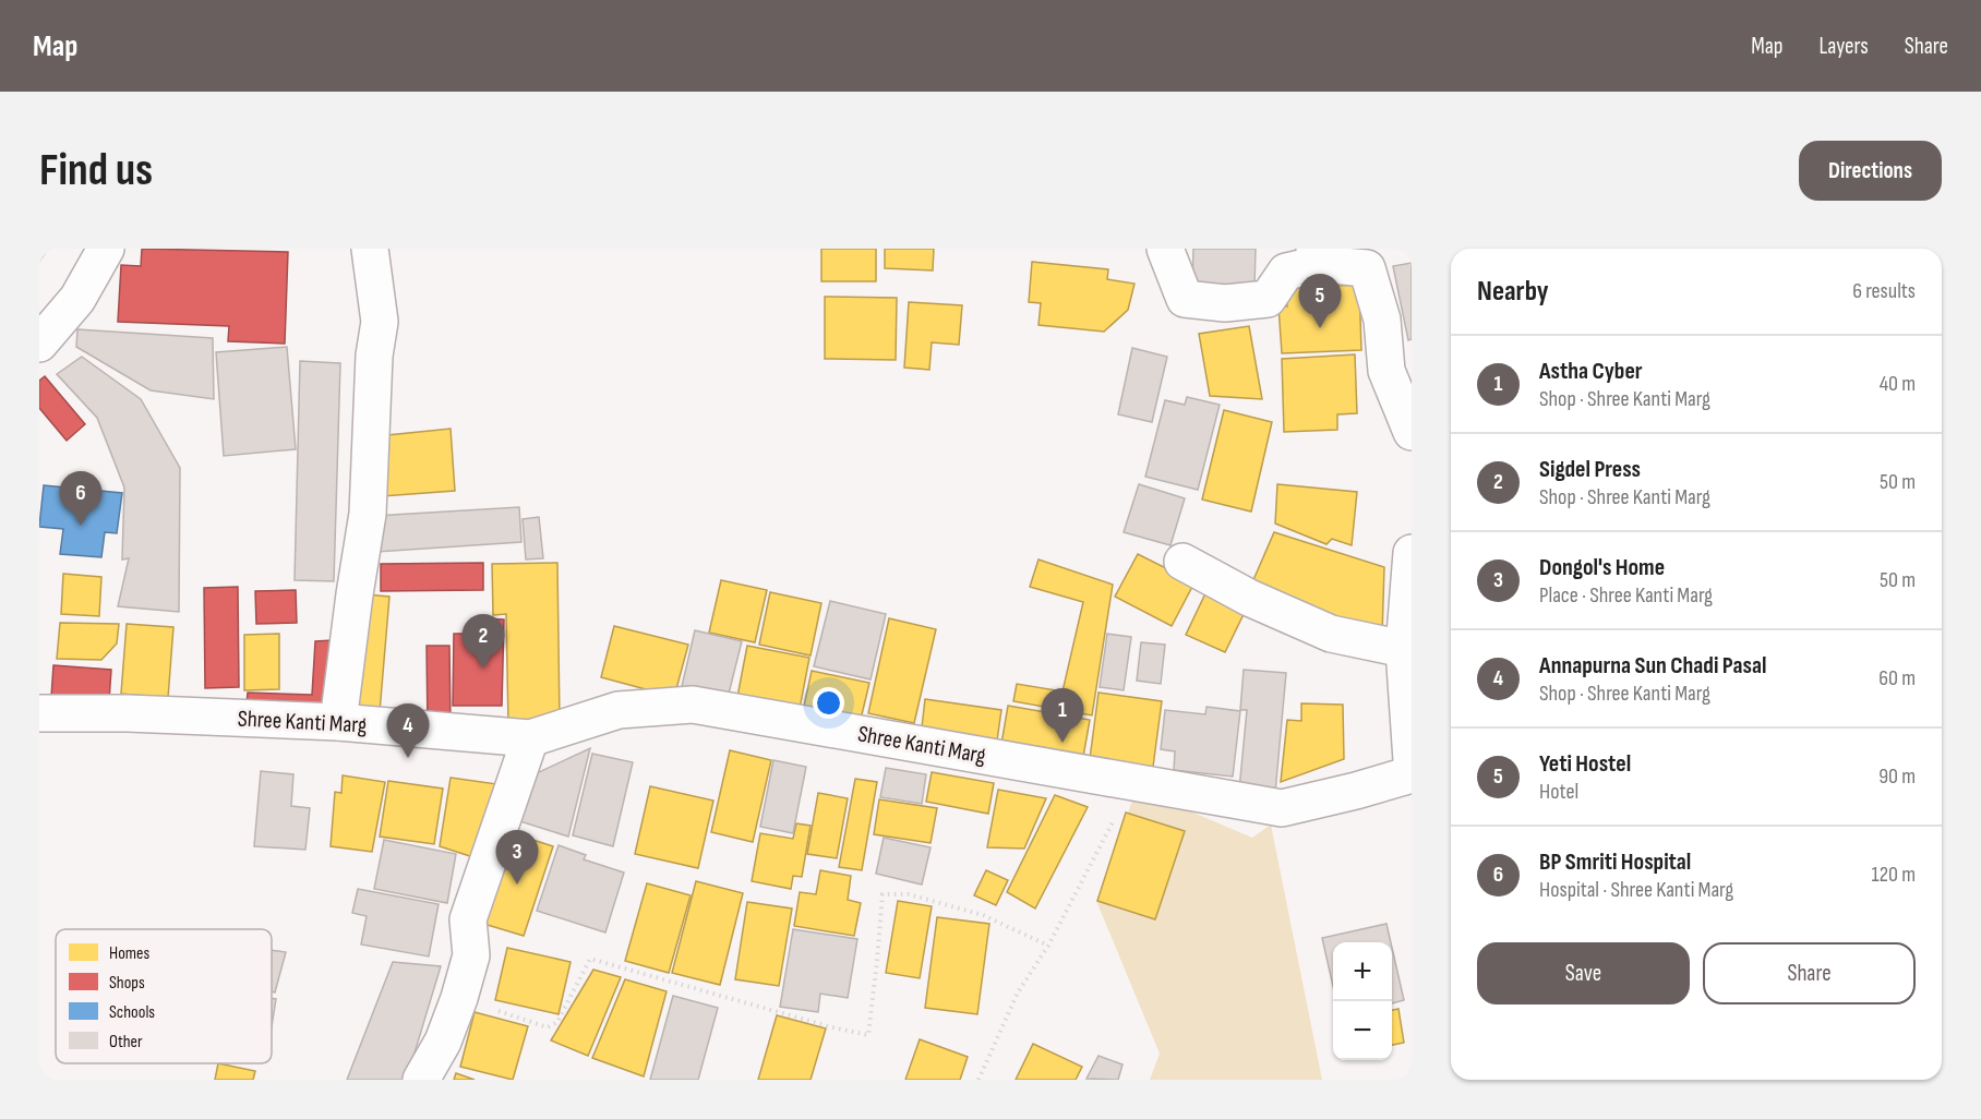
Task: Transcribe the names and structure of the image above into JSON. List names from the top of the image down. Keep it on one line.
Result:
{"streets":{"street":["Shree Kanti Marg"]},"legend":["Homes","Shops","Schools","Other"],"page":{"header":"Map","nav":["Map","Layers","Share"],"buttons":["Directions",["Save","Share"]],"title":"Find us","heading":["Nearby","6 results"],"pins":["5","6","2","1","4","3"],"list":[{"mark":"1","name":"Astha Cyber","note":"Shop · Shree Kanti Marg","value":"40 m"},{"mark":"2","name":"Sigdel Press","note":"Shop · Shree Kanti Marg","value":"50 m"},{"mark":"3","name":"Dongol's Home","note":"Place · Shree Kanti Marg","value":"50 m"},{"mark":"4","name":"Annapurna Sun Chadi Pasal","note":"Shop · Shree Kanti Marg","value":"60 m"},{"mark":"5","name":"Yeti Hostel","note":"Hotel","value":"90 m"},{"mark":"6","name":"BP Smriti Hospital","note":"Hospital · Shree Kanti Marg","value":"120 m"}],"map_buttons":["+","−"]}}
